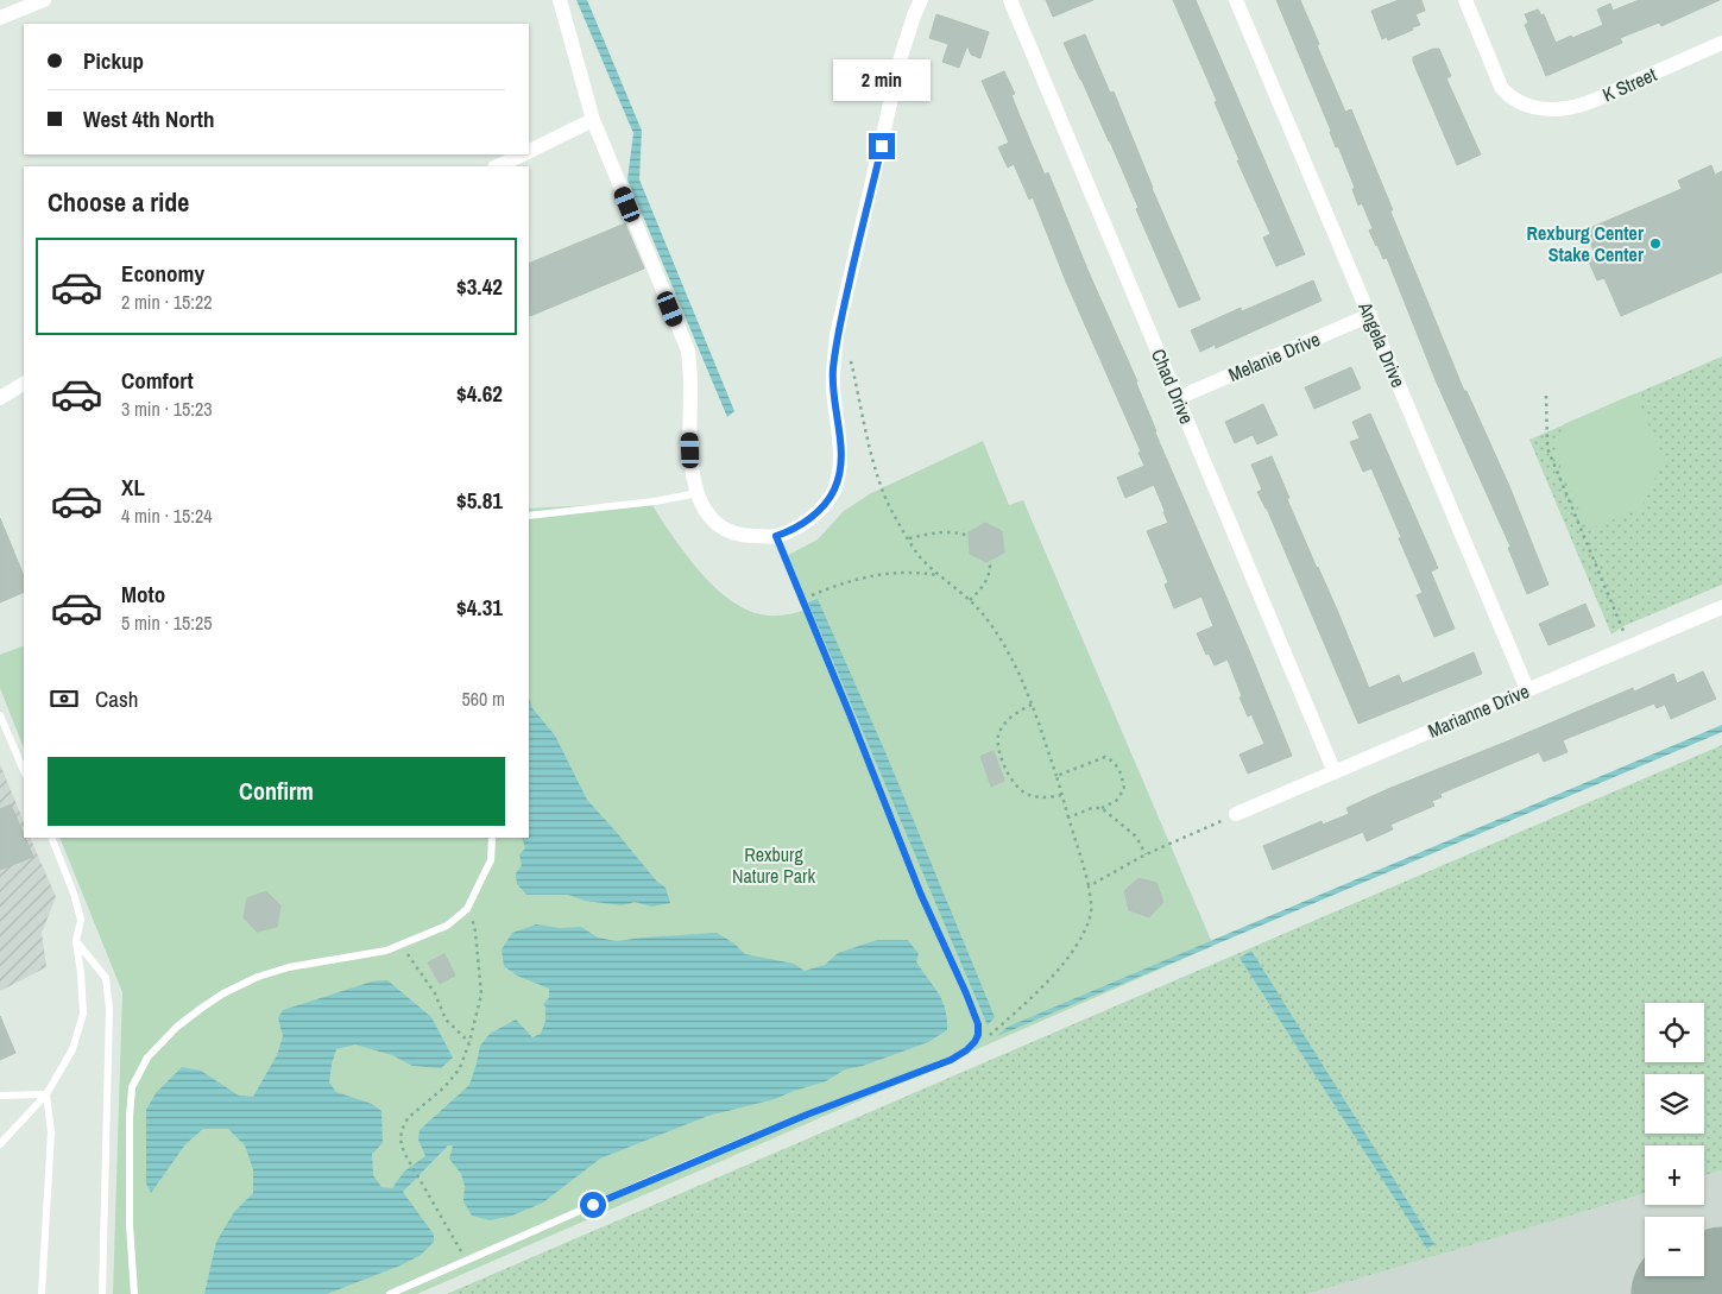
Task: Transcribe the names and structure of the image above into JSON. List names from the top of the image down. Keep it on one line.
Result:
{"streets":{"street":["K Street","Angela Drive","Melanie Drive","Chad Drive","Marianne Drive"]},"crossings":[["Angela Drive","Melanie Drive"],["Angela Drive","Marianne Drive"],["Melanie Drive","Chad Drive"],["Chad Drive","Marianne Drive"]],"parks":["Rexburg Nature Park"],"places":["Rexburg Center Stake Center"],"page":{"banner":["Pickup","West 4th North"],"bubble":"2 min","heading":"Choose a ride","list":[{"name":"Economy","note":"2 min · 15:22","value":"$3.42"},{"name":"Comfort","note":"3 min · 15:23","value":"$4.62"},{"name":"XL","note":"4 min · 15:24","value":"$5.81"},{"name":"Moto","note":"5 min · 15:25","value":"$4.31"}],"pay":["Cash","560 m"],"buttons":"Confirm","map_buttons":["+","−"]}}
